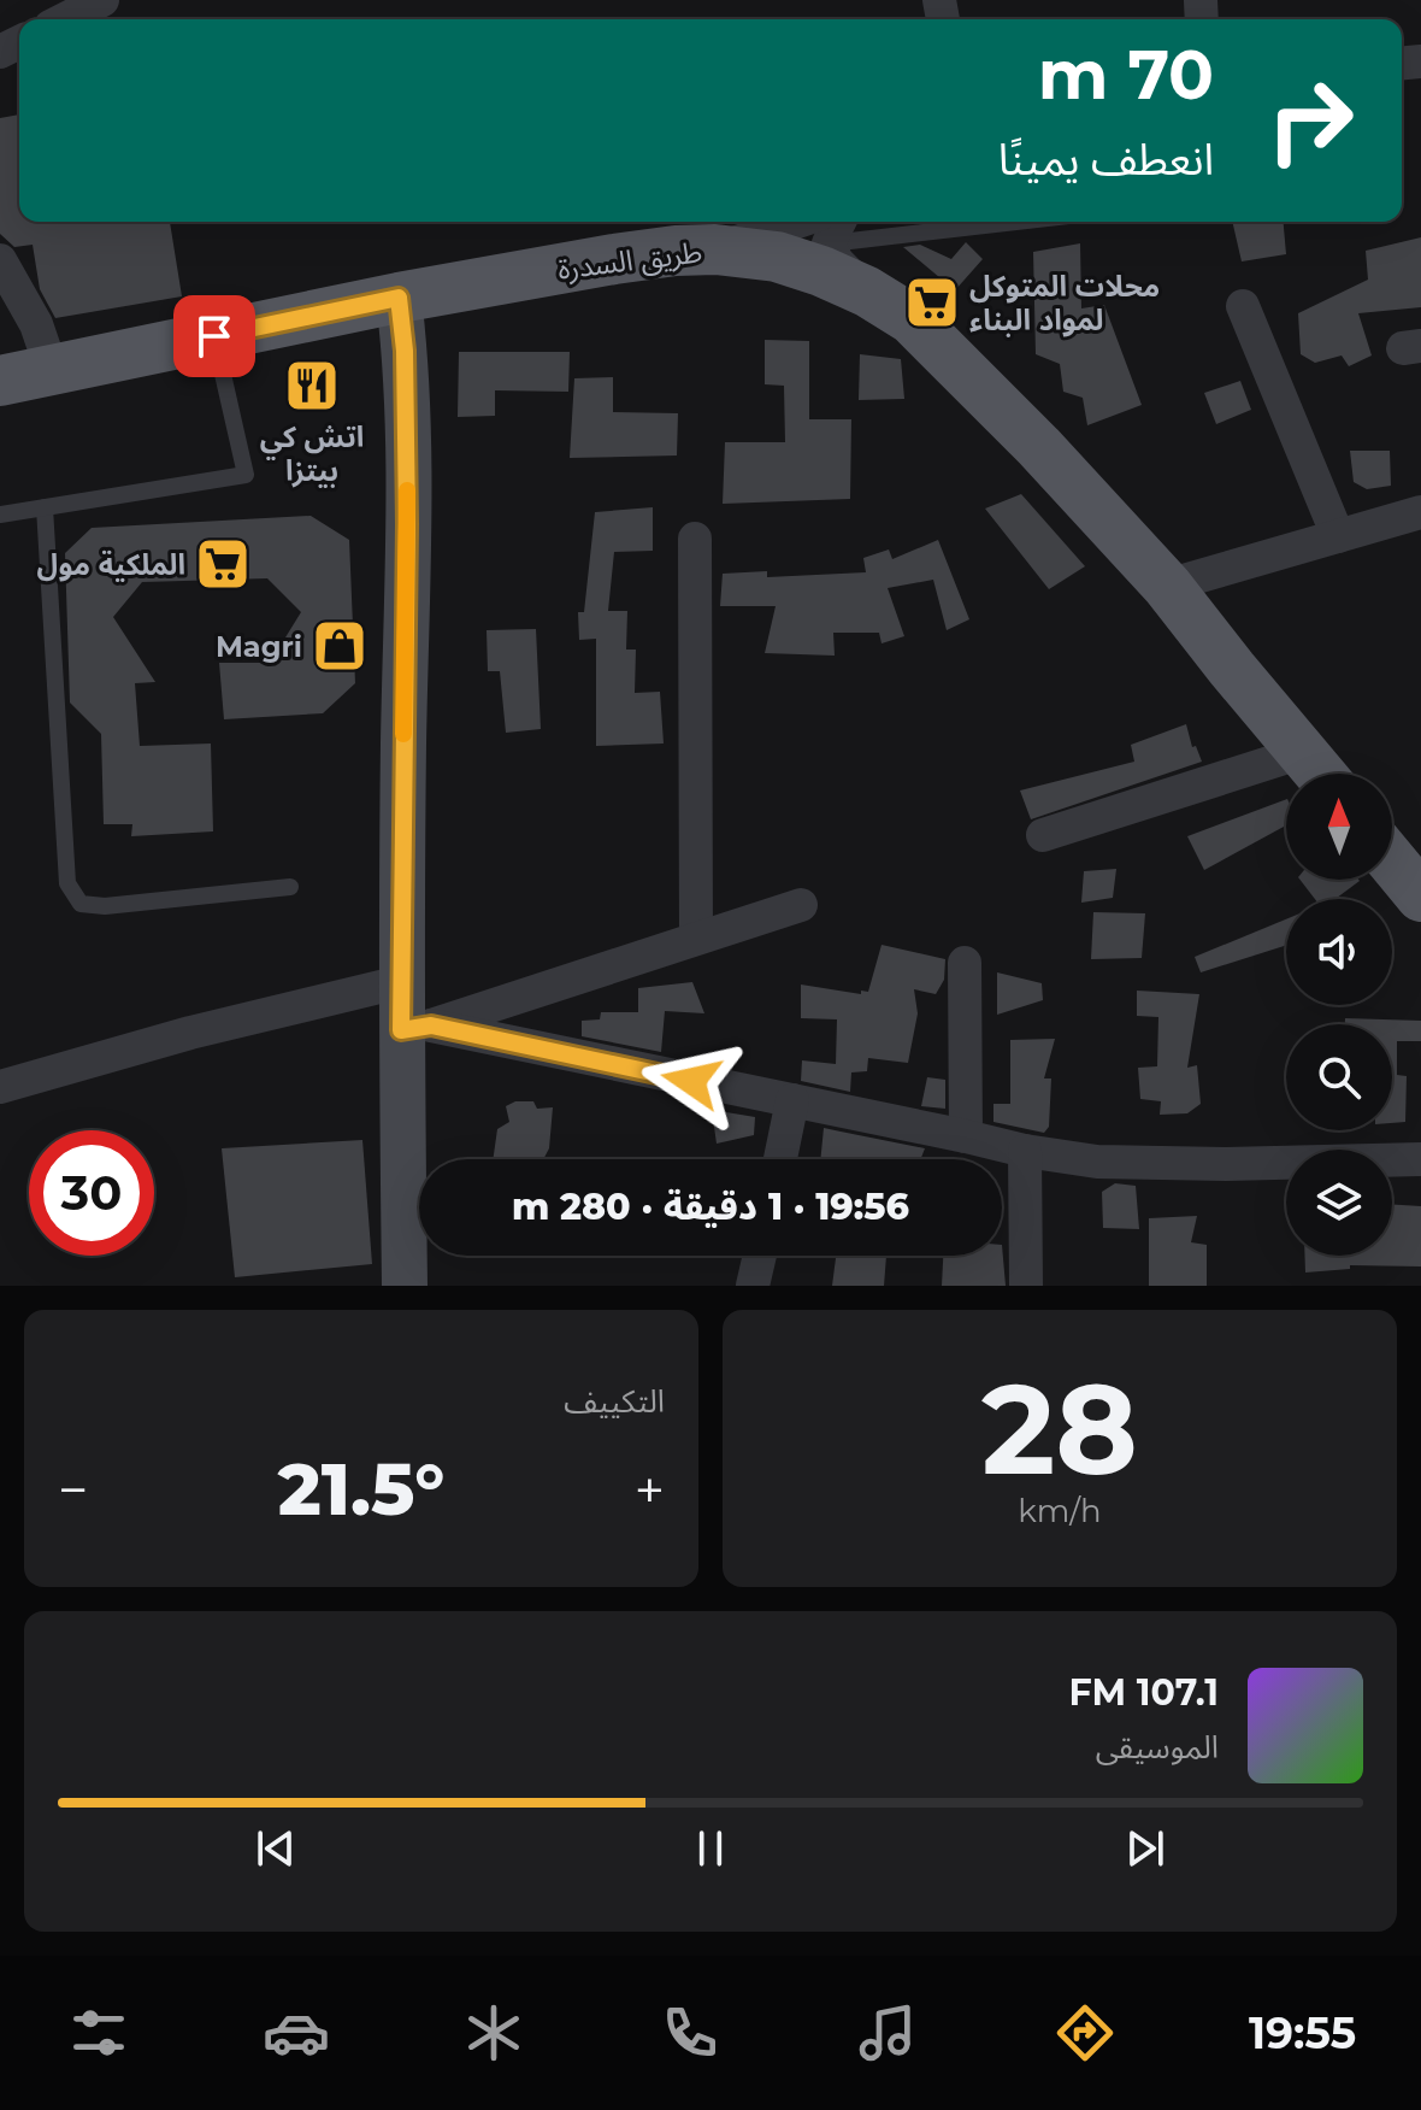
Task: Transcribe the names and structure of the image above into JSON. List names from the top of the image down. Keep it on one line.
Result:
{"streets":{"main road":["طريق السدرة"]},"places":{"supermarket":["محلات المتوكل لمواد البناء","الملكية مول"],"restaurant":["اتش كي بيتزا"],"shop":["Magri"]},"north":"top","page":{"turn":["70 m","انعطف يمينًا"],"limit":"30","trip":"19:56 · 1 دقيقة · 280 m","tile":[["28","km/h"],"التكييف"],"heat":["−","21.5°","+"],"song":["107.1 FM","الموسيقى"],"tabs":"19:55"}}
